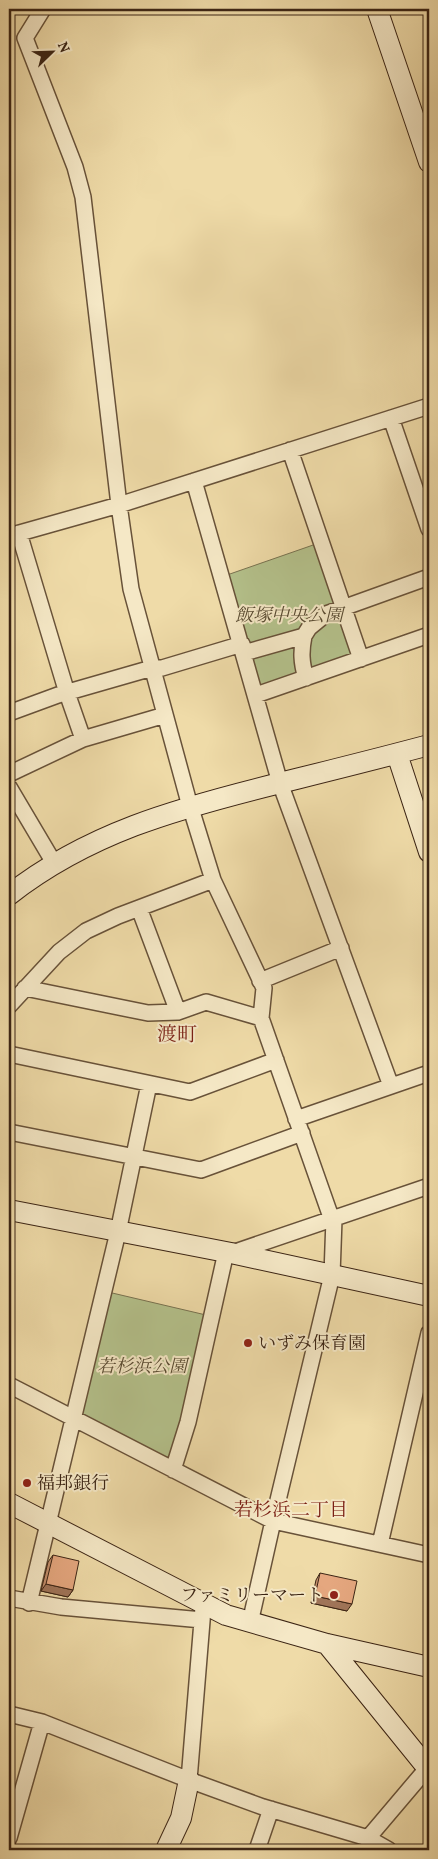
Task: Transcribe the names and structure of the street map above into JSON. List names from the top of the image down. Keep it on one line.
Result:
{"districts":["渡町","若杉浜二丁目"],"parks":["飯塚中央公園","若杉浜公園"],"places":["いずみ保育園","福邦銀行","ファミリーマート"],"north":"top right"}
